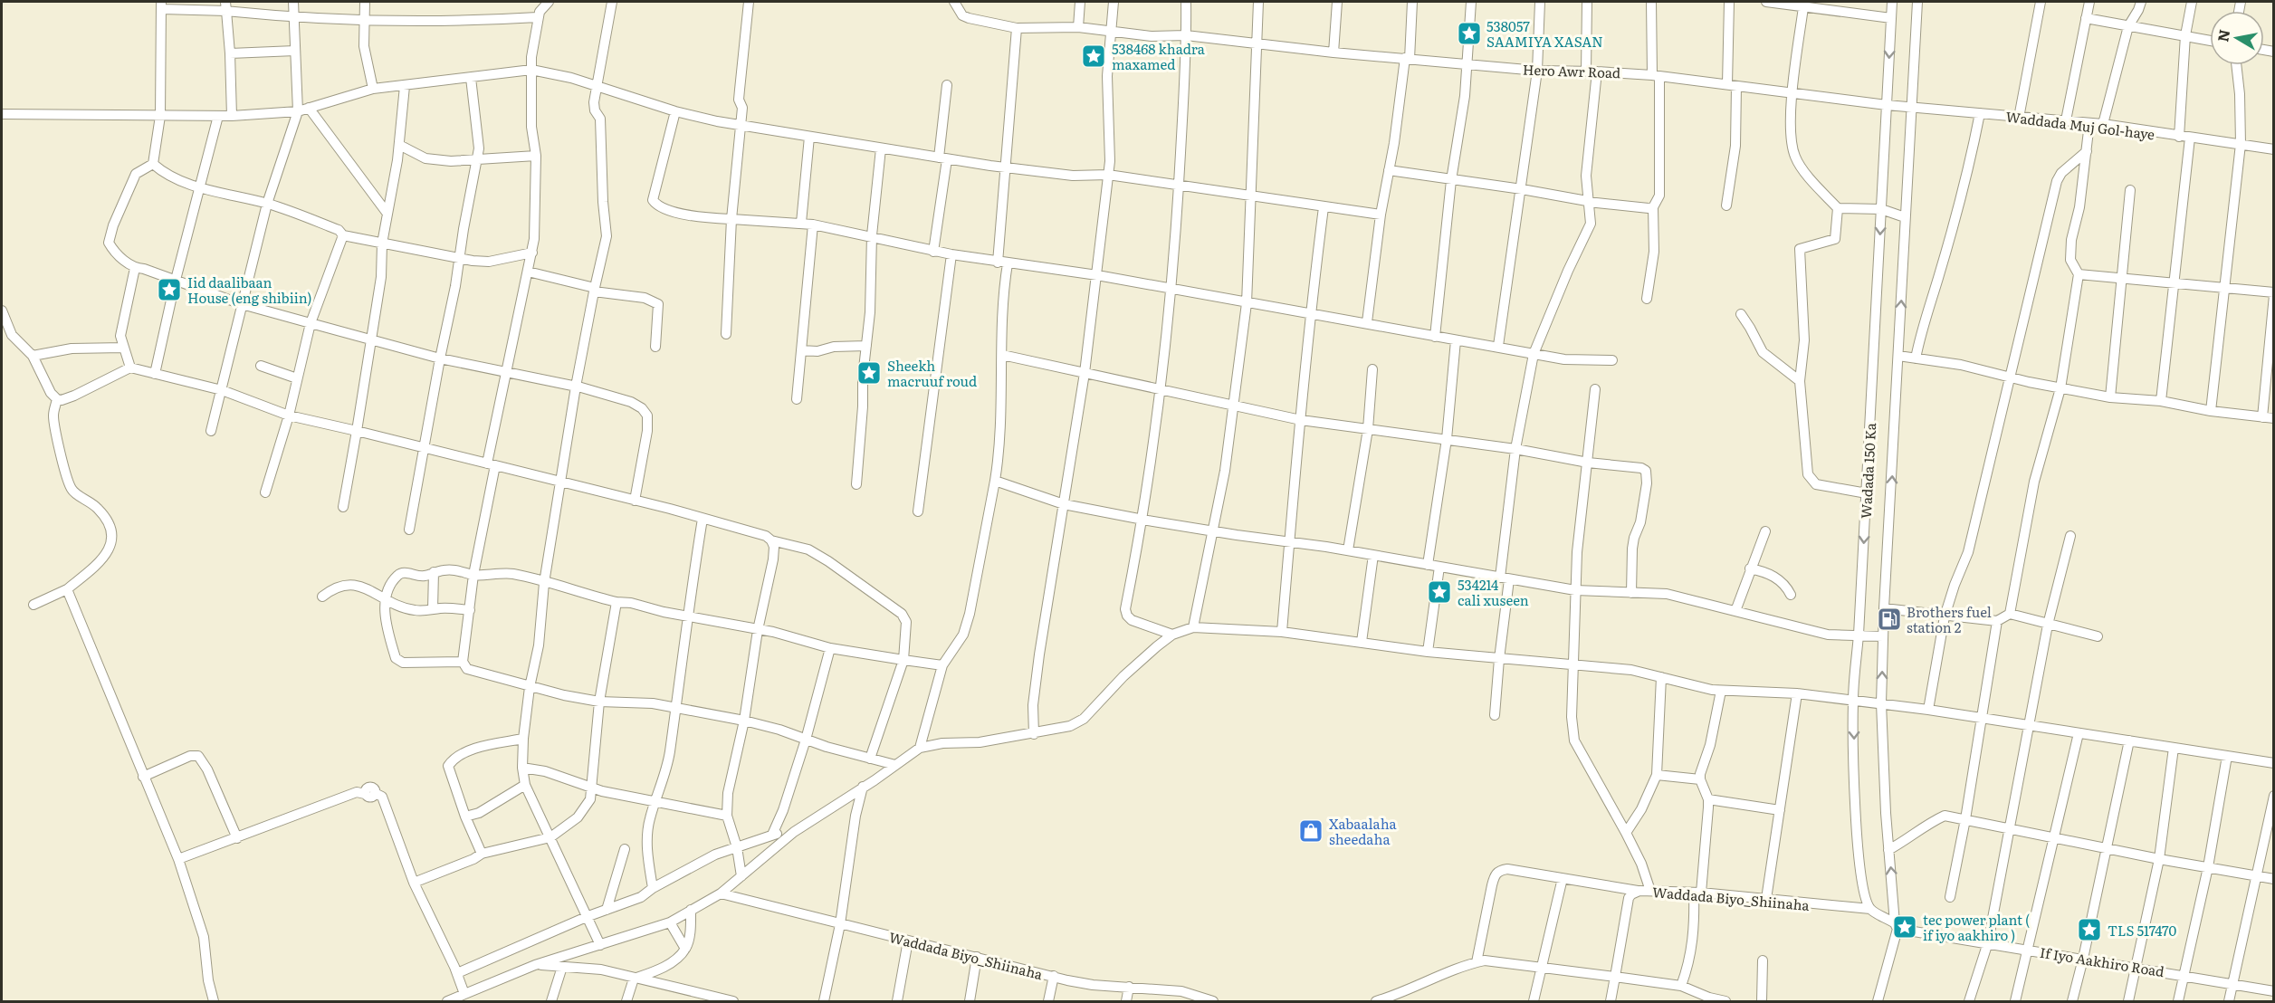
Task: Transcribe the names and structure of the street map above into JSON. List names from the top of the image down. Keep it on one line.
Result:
{"streets":{"street":["Hero Awr Road","Waddada Muj Gol-haye","Wadada 150 Ka","Waddada Biyo_Shiinaha","If Iyo Aakhiro Road"]},"crossings":[["Hero Awr Road","Waddada Muj Gol-haye"],["Hero Awr Road","Wadada 150 Ka"],["Waddada Muj Gol-haye","Wadada 150 Ka"],["Wadada 150 Ka","Waddada Biyo_Shiinaha"],["Wadada 150 Ka","If Iyo Aakhiro Road"]],"places":{"place":["538057 SAAMIYA XASAN","538468 khadra maxamed","Iid daalibaan House (eng shibiin)","Sheekh macruuf roud","534214 cali xuseen","tec power plant ( if iyo aakhiro )","TLS 517470"],"fuel station":["Brothers fuel station 2"],"shop":["Xabaalaha sheedaha"]},"north":"left"}
